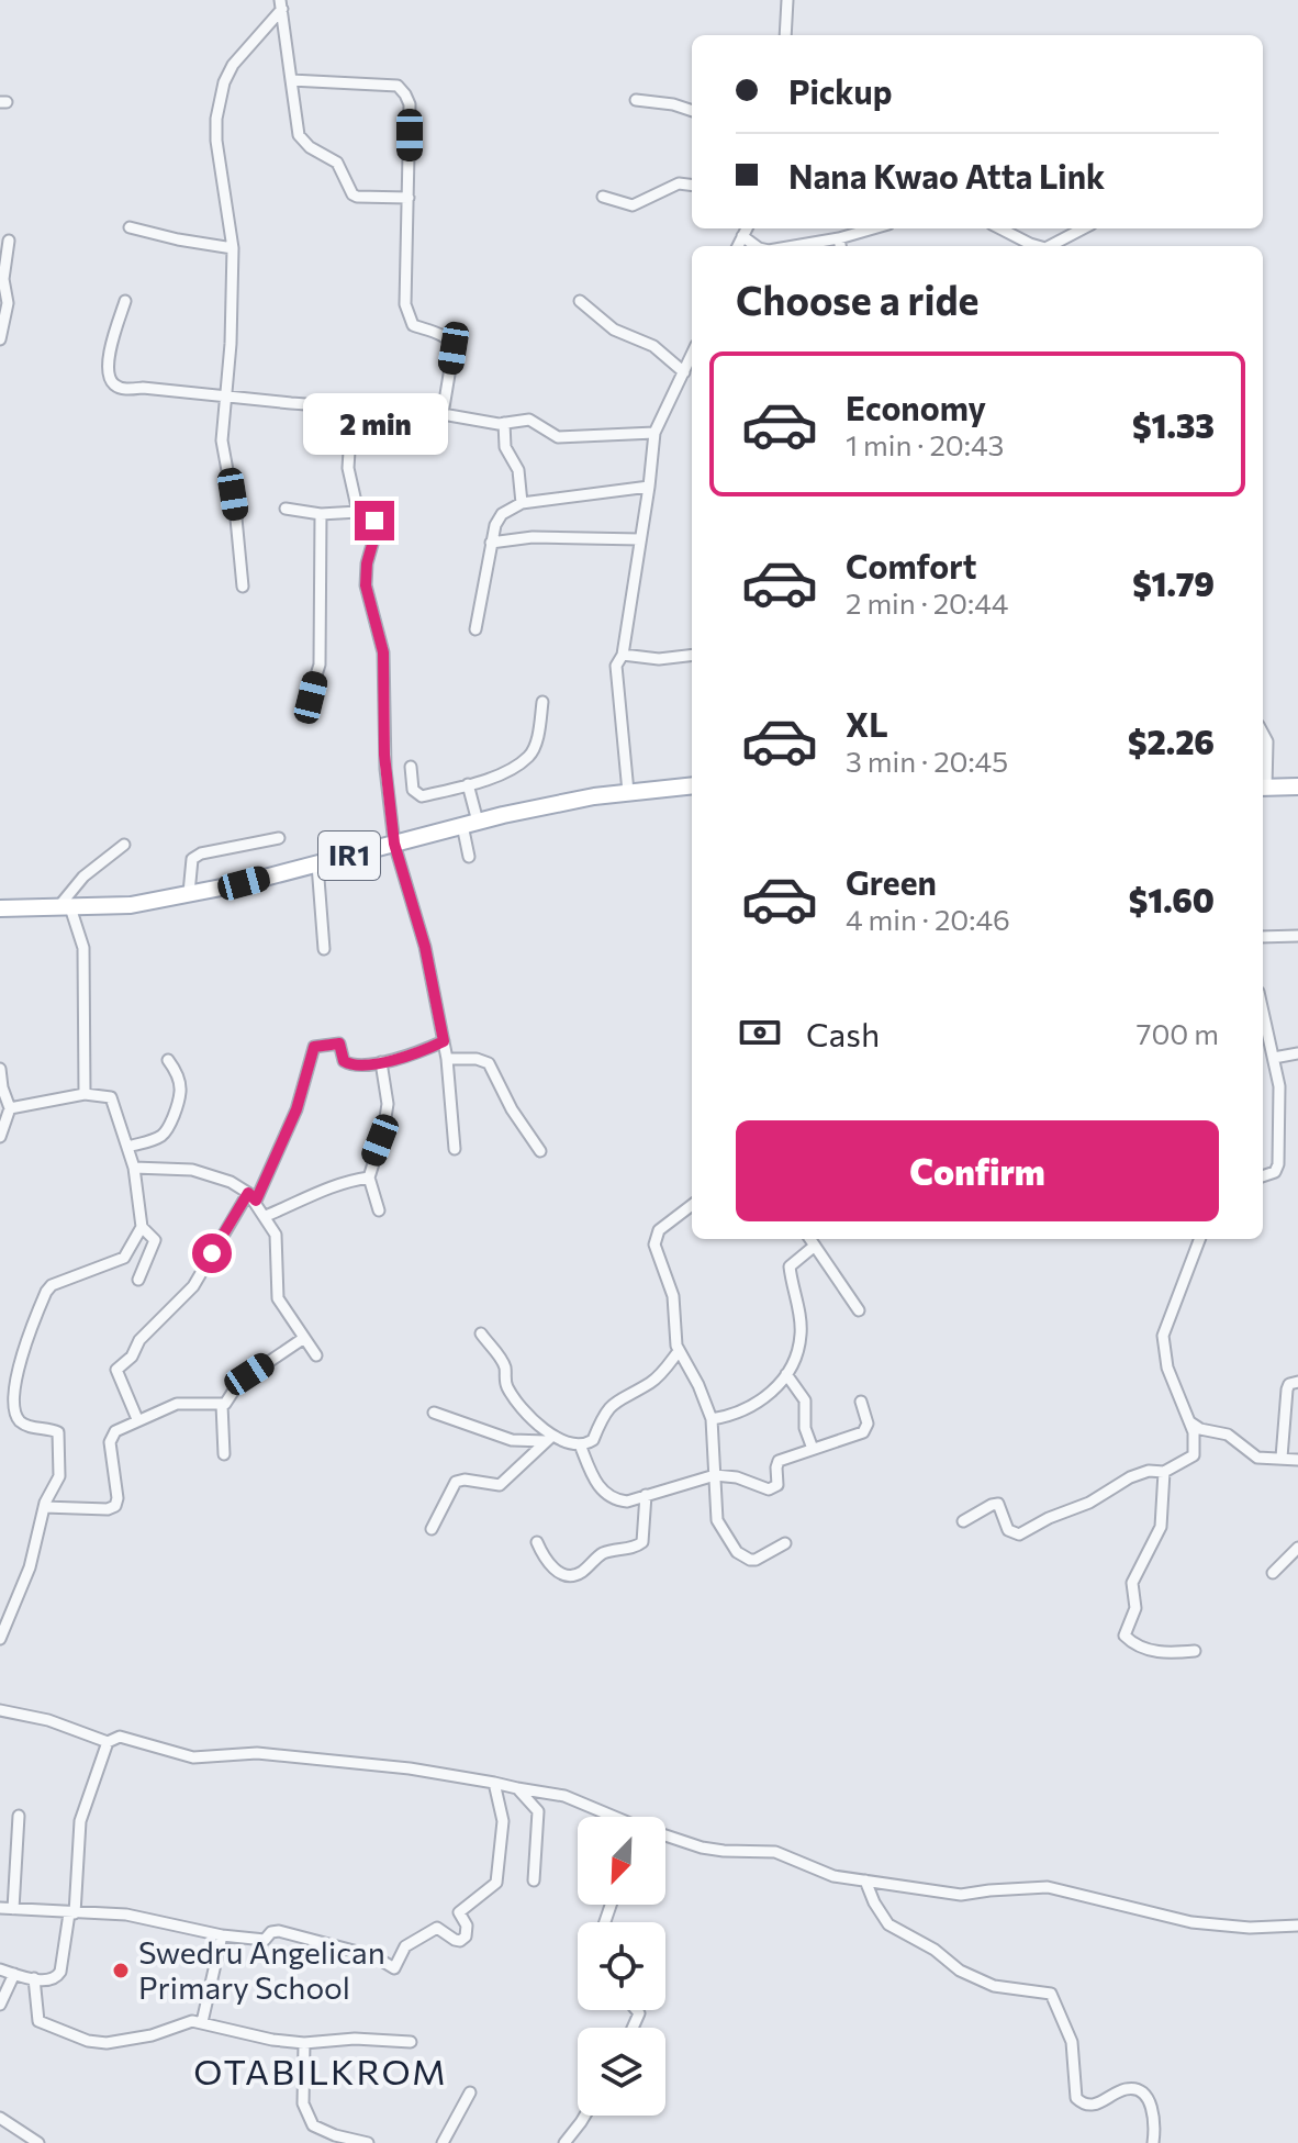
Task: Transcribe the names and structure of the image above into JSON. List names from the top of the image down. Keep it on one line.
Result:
{"streets":{"main road":["IR1"]},"districts":["OTABILKROM"],"places":["Swedru Angelican Primary School"],"north":"bottom left","page":{"banner":["Pickup","Nana Kwao Atta Link"],"heading":"Choose a ride","list":[{"name":"Economy","note":"1 min · 20:43","value":"$1.33"},{"name":"Comfort","note":"2 min · 20:44","value":"$1.79"},{"name":"XL","note":"3 min · 20:45","value":"$2.26"},{"name":"Green","note":"4 min · 20:46","value":"$1.60"}],"bubble":"2 min","pay":["Cash","700 m"],"buttons":"Confirm"}}
